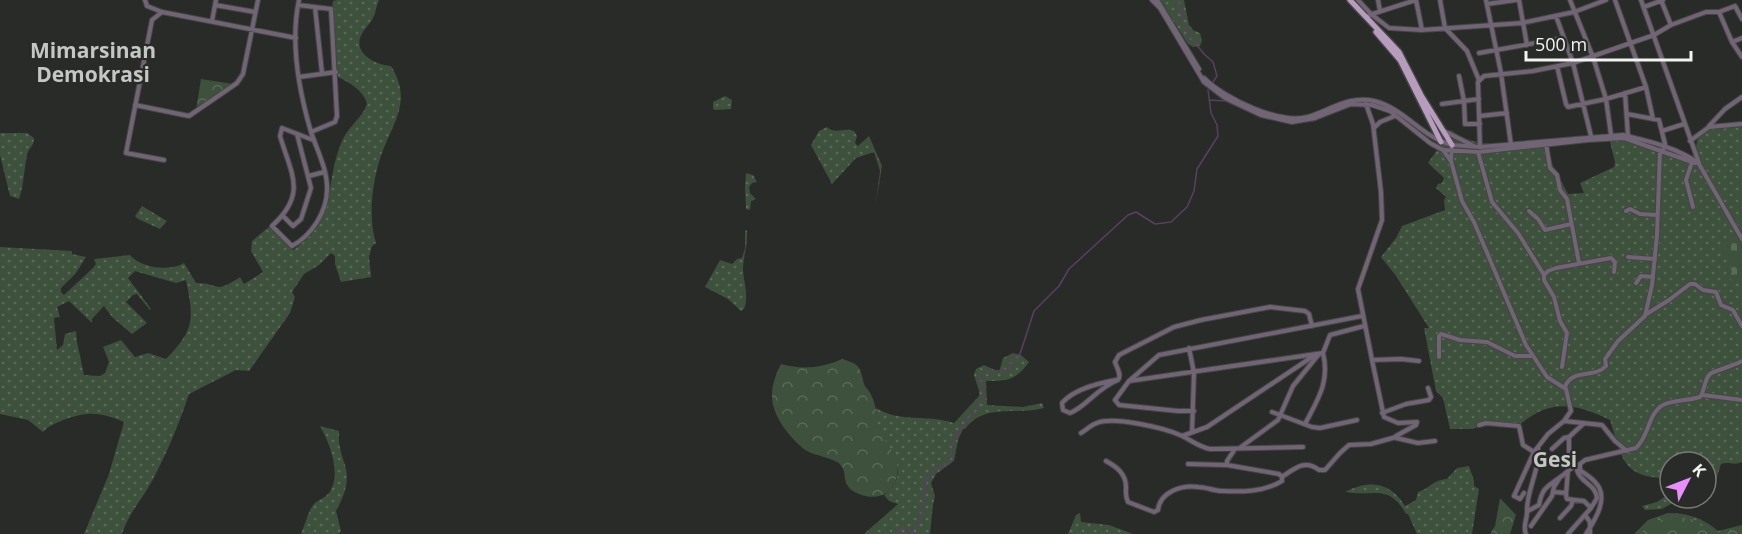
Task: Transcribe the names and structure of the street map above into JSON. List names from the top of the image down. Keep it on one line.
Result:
{"districts":["Mimarsinan Demokrasi","Gesi"],"scale_bar":"500 m","north":"top right"}
